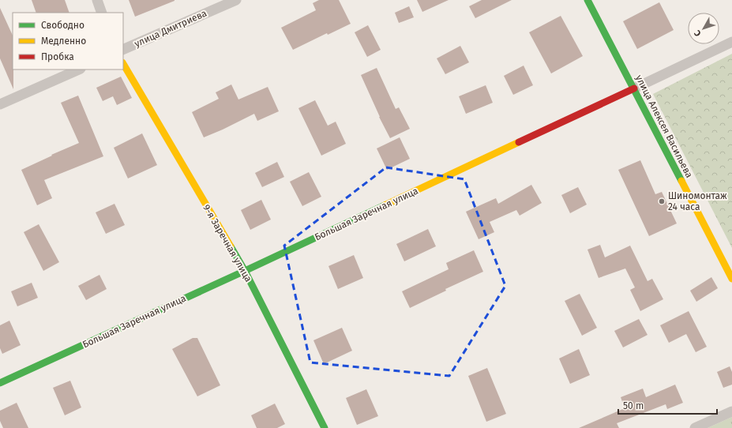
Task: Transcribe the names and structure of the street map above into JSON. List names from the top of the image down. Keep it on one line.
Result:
{"streets":{"street":["улица Дмитриева","улица Алексея Васильева","Большая Заречная улица","9-я Заречная улица"]},"crossings":[["улица Алексея Васильева","Большая Заречная улица"],["Большая Заречная улица","9-я Заречная улица"]],"places":["Шиномонтаж 24 часа"],"legend":["Свободно","Медленно","Пробка"],"scale_bar":"50 m","north":"bottom left"}
